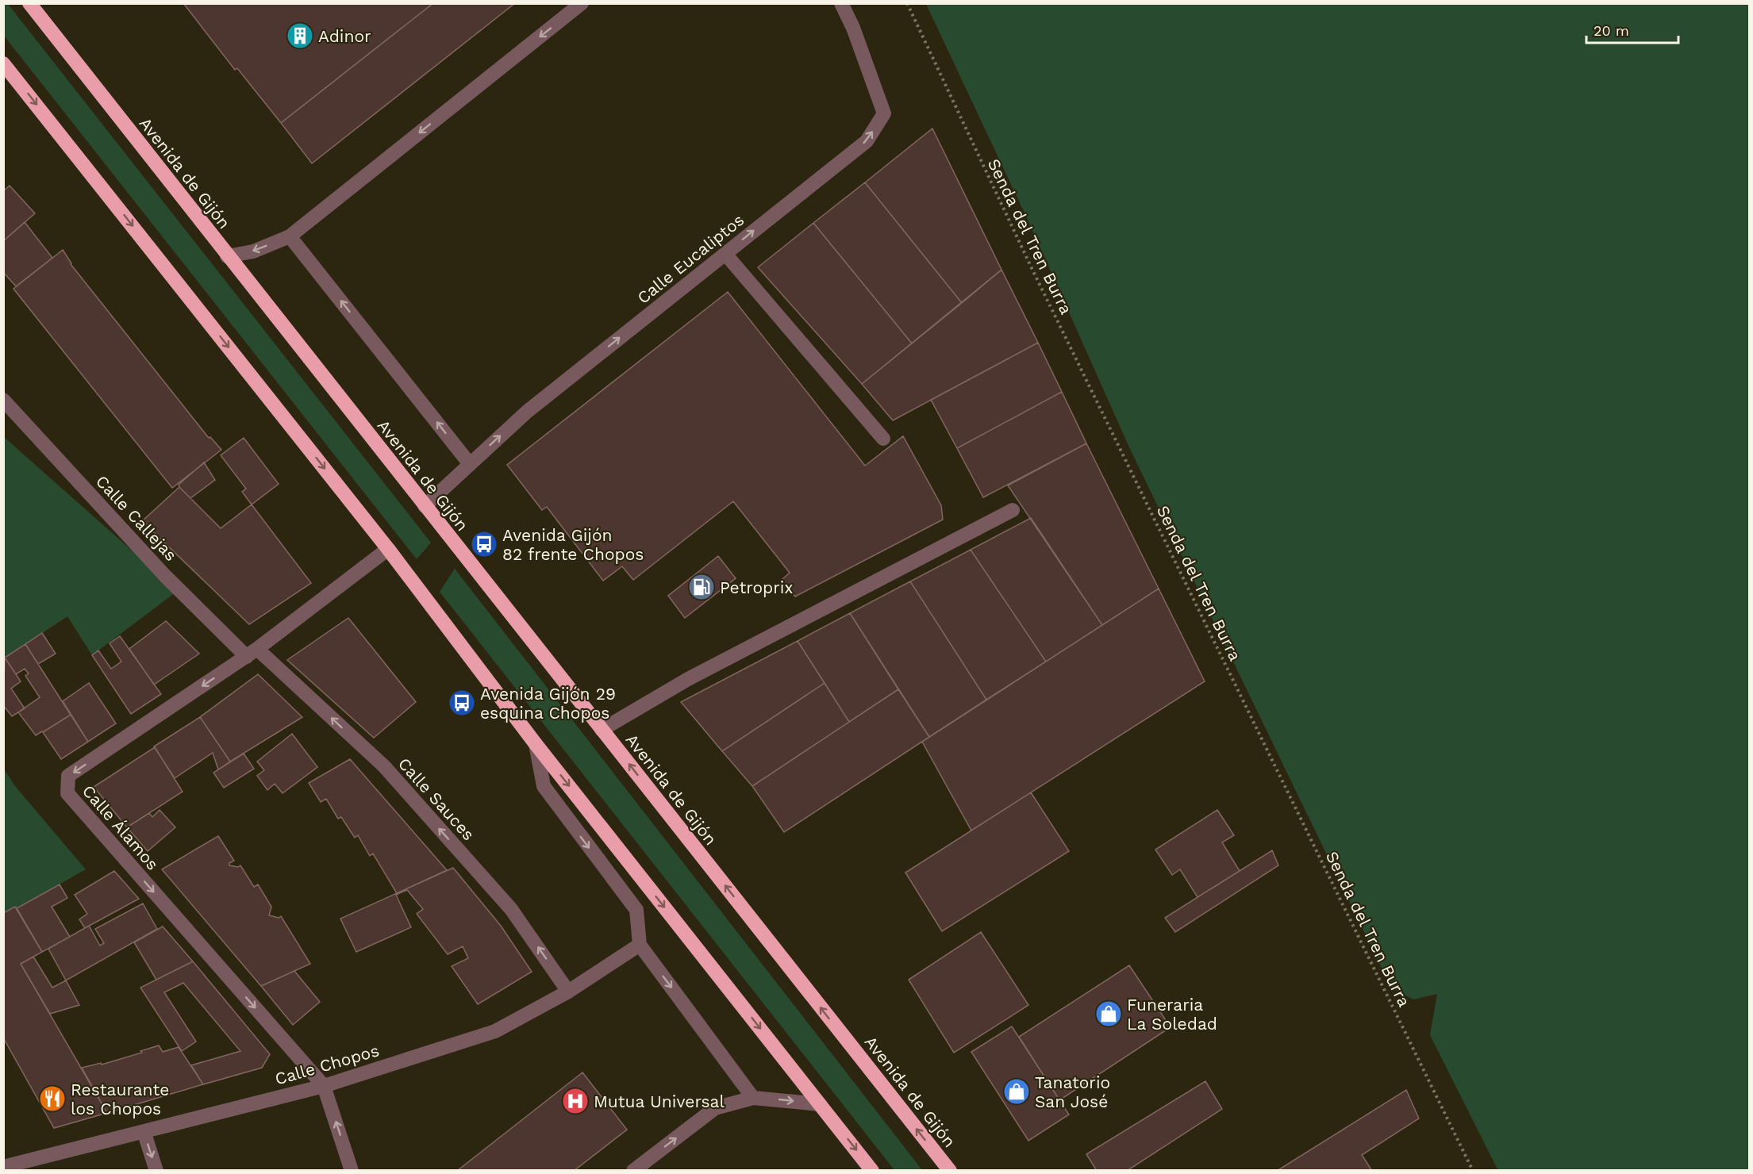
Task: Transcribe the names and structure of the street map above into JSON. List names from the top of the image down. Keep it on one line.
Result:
{"streets":{"highway":["Avenida de Gijón"],"street":["Calle Eucaliptos","Calle Callejas","Calle Sauces","Calle Álamos","Calle Chopos"],"path":["Senda del Tren Burra"]},"crossings":[["Avenida de Gijón","Calle Eucaliptos"],["Calle Callejas","Calle Sauces"],["Calle Callejas","Calle Álamos"],["Calle Sauces","Calle Álamos"],["Calle Sauces","Calle Chopos"],["Calle Álamos","Calle Chopos"]],"one_way":["Calle Eucaliptos"],"places":{"building":["Adinor"],"bus stop":["Avenida Gijón 82 frente Chopos","Avenida Gijón 29 esquina Chopos"],"fuel station":["Petroprix"],"shop":["Funeraria La Soledad","Tanatorio San José"],"restaurant":["Restaurante los Chopos"],"hospital":["Mutua Universal"]},"scale_bar":"20 m"}
